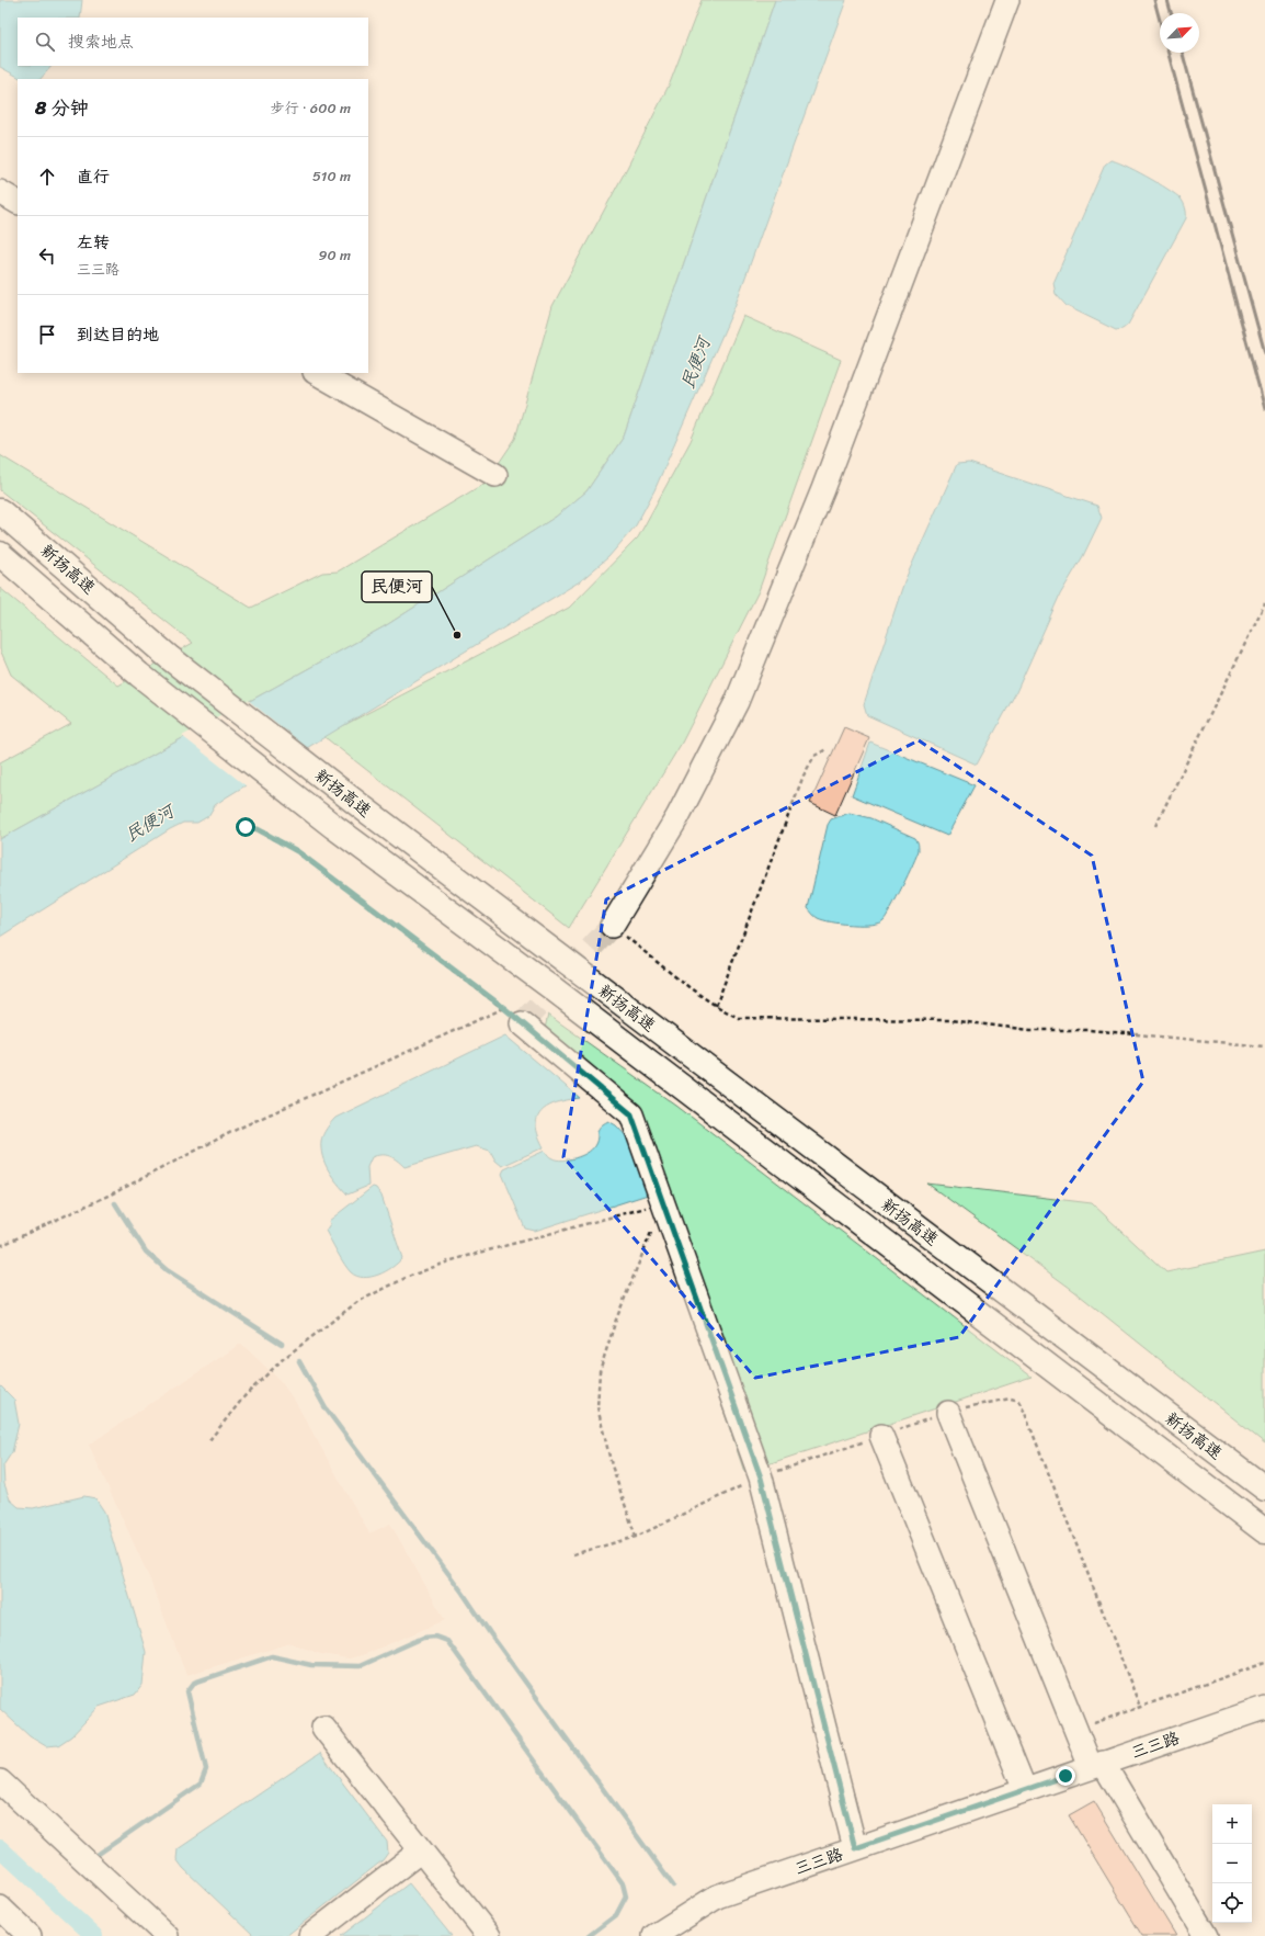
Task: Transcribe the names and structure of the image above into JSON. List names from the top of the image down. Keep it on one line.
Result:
{"streets":{"highway":["新扬高速"],"street":["三三路"]},"water":["民便河"],"places":["民便河"],"north":"top right","page":{"search":"搜索地点","heading":["8 分钟","步行 · 600 m"],"list":[["直行","510 m"],["左转","三三路","90 m"],"到达目的地"],"map_buttons":["+","−"]}}
